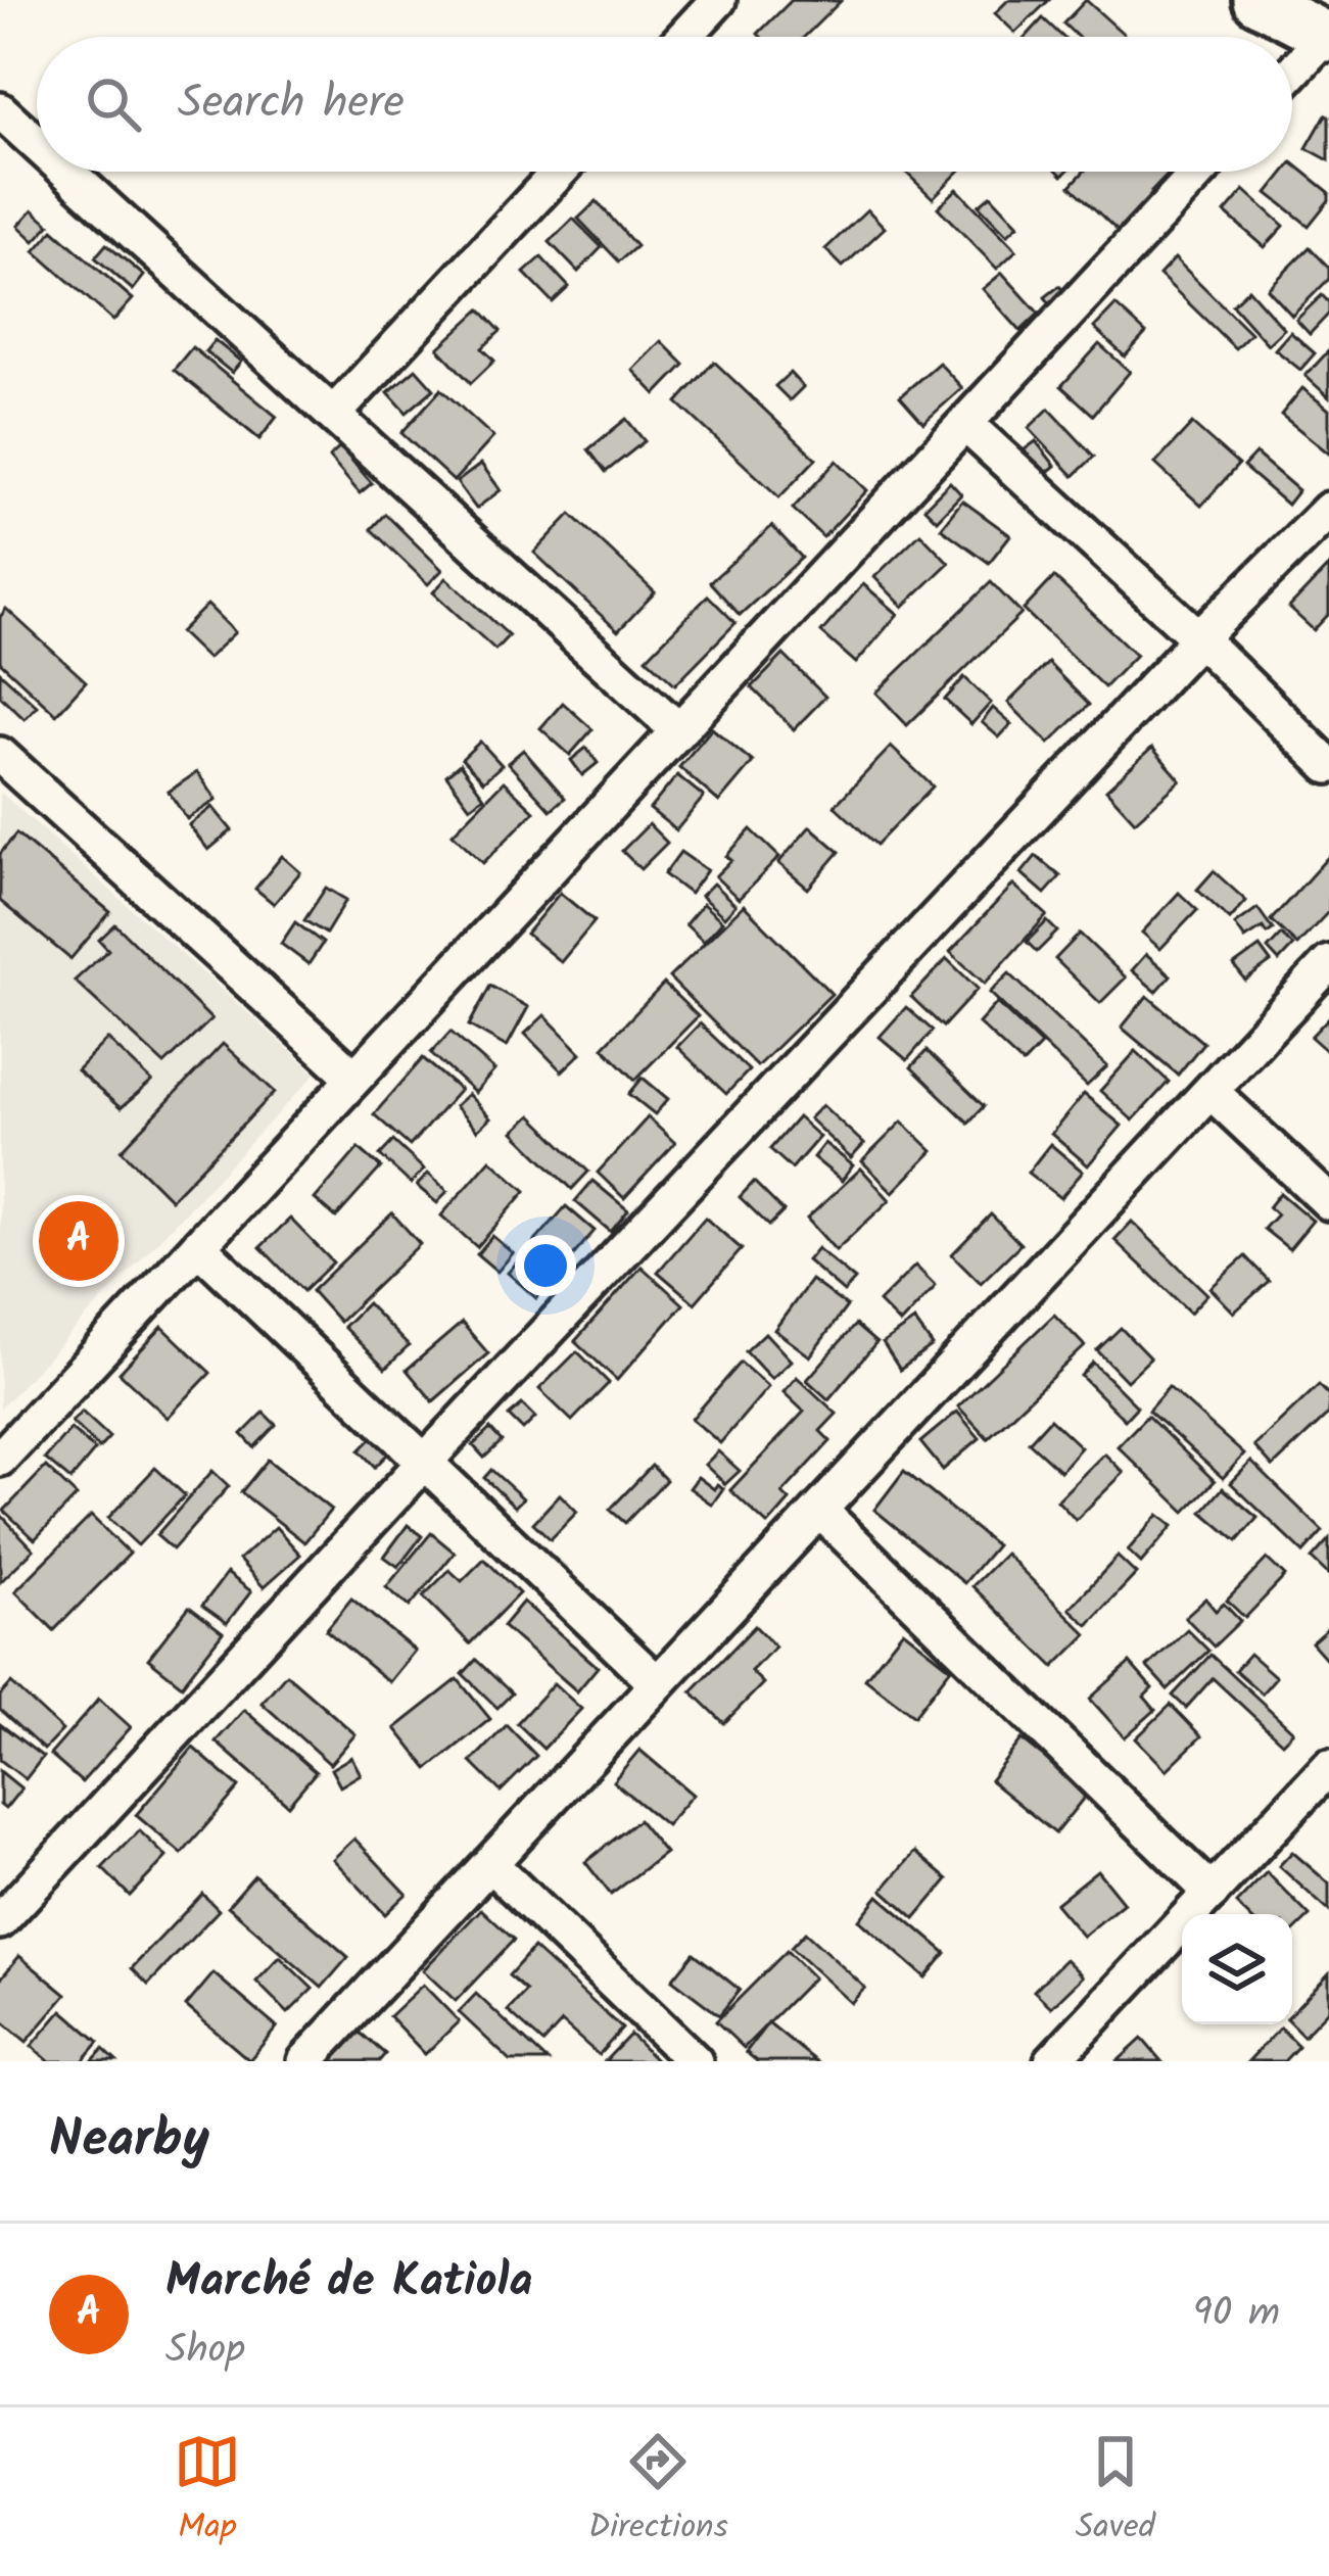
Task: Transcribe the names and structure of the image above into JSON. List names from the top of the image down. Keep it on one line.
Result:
{"page":{"search":"Search here","pins":"A","heading":"Nearby","list":[{"mark":"A","name":"Marché de Katiola","note":"Shop","value":"90 m"}],"nav":["Map","Directions","Saved"]}}
